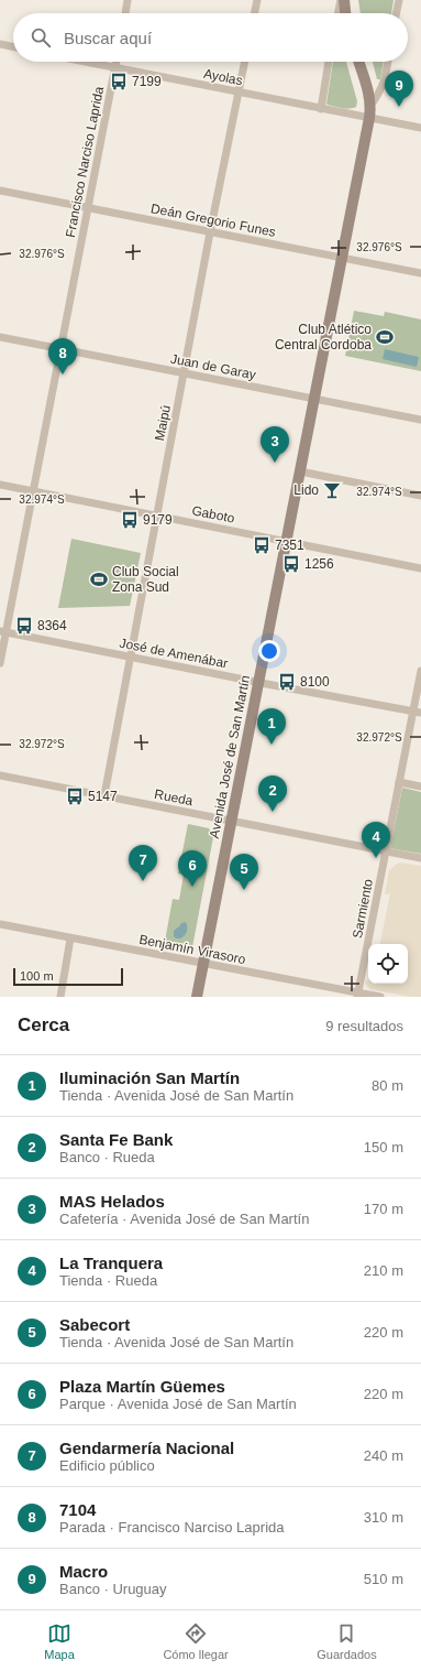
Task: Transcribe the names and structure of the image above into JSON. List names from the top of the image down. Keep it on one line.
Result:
{"streets":{"main road":["Avenida José de San Martín"],"street":["Ayolas","Francisco Narciso Laprida","Deán Gregorio Funes","Juan de Garay","Maipú","Gaboto","José de Amenábar","Rueda","Sarmiento","Benjamín Virasoro"]},"crossings":[["Ayolas","Francisco Narciso Laprida"],["Ayolas","Maipú"],["Ayolas","Avenida José de San Martín"],["Francisco Narciso Laprida","Deán Gregorio Funes"],["Francisco Narciso Laprida","Juan de Garay"],["Francisco Narciso Laprida","Gaboto"],["Francisco Narciso Laprida","José de Amenábar"],["Deán Gregorio Funes","Maipú"],["Deán Gregorio Funes","Avenida José de San Martín"],["Juan de Garay","Maipú"],["Juan de Garay","Avenida José de San Martín"],["Maipú","Gaboto"],["Maipú","José de Amenábar"],["Maipú","Rueda"],["Gaboto","Avenida José de San Martín"],["José de Amenábar","Avenida José de San Martín"],["José de Amenábar","Sarmiento"],["Avenida José de San Martín","Rueda"],["Avenida José de San Martín","Benjamín Virasoro"],["Rueda","Sarmiento"],["Sarmiento","Benjamín Virasoro"]],"places":{"bus stop":["7199","9179","7351","1256","8364","8100","5147"],"sports":["Club Atlético Central Cordoba","Club Social Zona Sud"],"bar":["Lido"]},"scale_bar":"100 m","page":{"search":"Buscar aquí","pins":["9","8","3","1","2","4","7","6","5"],"scale":"100 m","heading":["Cerca","9 resultados"],"list":[{"mark":"1","name":"Iluminación San Martín","note":"Tienda · Avenida José de San Martín","value":"80 m"},{"mark":"2","name":"Santa Fe Bank","note":"Banco · Rueda","value":"150 m"},{"mark":"3","name":"MAS Helados","note":"Cafetería · Avenida José de San Martín","value":"170 m"},{"mark":"4","name":"La Tranquera","note":"Tienda · Rueda","value":"210 m"},{"mark":"5","name":"Sabecort","note":"Tienda · Avenida José de San Martín","value":"220 m"},{"mark":"6","name":"Plaza Martín Güemes","note":"Parque · Avenida José de San Martín","value":"220 m"},{"mark":"7","name":"Gendarmería Nacional","note":"Edificio público","value":"240 m"},{"mark":"8","name":"7104","note":"Parada · Francisco Narciso Laprida","value":"310 m"},{"mark":"9","name":"Macro","note":"Banco · Uruguay","value":"510 m"}],"nav":["Mapa","Cómo llegar","Guardados"]},"coordinates":["32.976°S","32.974°S","32.972°S"]}
